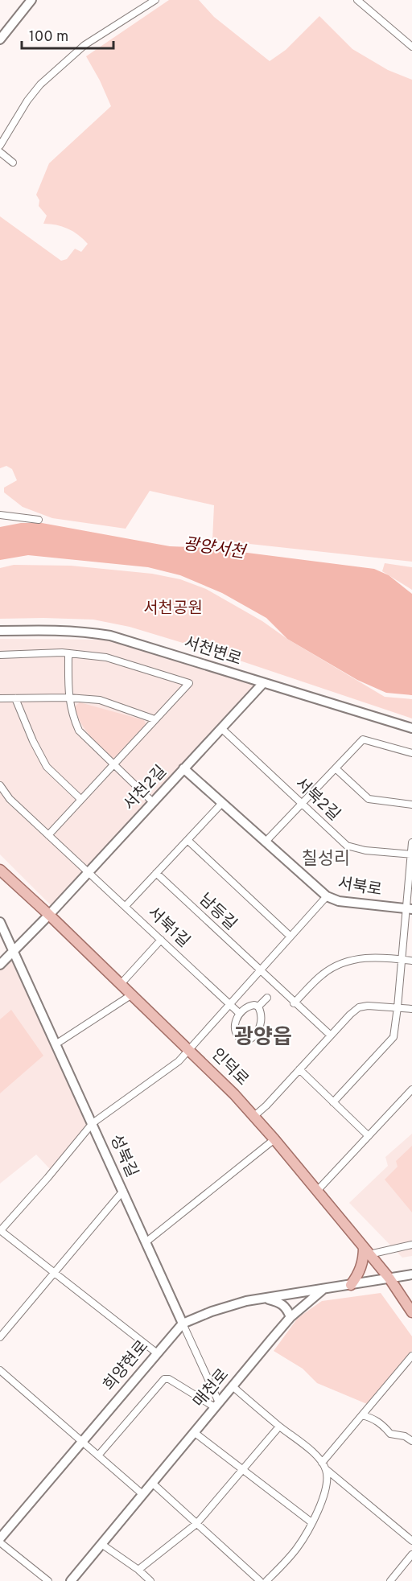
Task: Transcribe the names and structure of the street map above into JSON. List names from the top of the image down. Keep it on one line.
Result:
{"streets":{"main road":["인덕로"],"street":["서천변로","서천2길","서북2길","서북로","남등길","서북1길","성북길","희양현로","매천로"]},"crossings":[["서천변로","서천2길"],["서천2길","서북2길"],["서천2길","서북로"],["서천2길","서북1길"],["서천2길","인덕로"],["서천2길","성북길"],["성북길","희양현로"],["성북길","매천로"],["희양현로","매천로"]],"districts":["칠성리","광양읍"],"water":["광양서천"],"parks":["서천공원"],"scale_bar":"100 m"}
